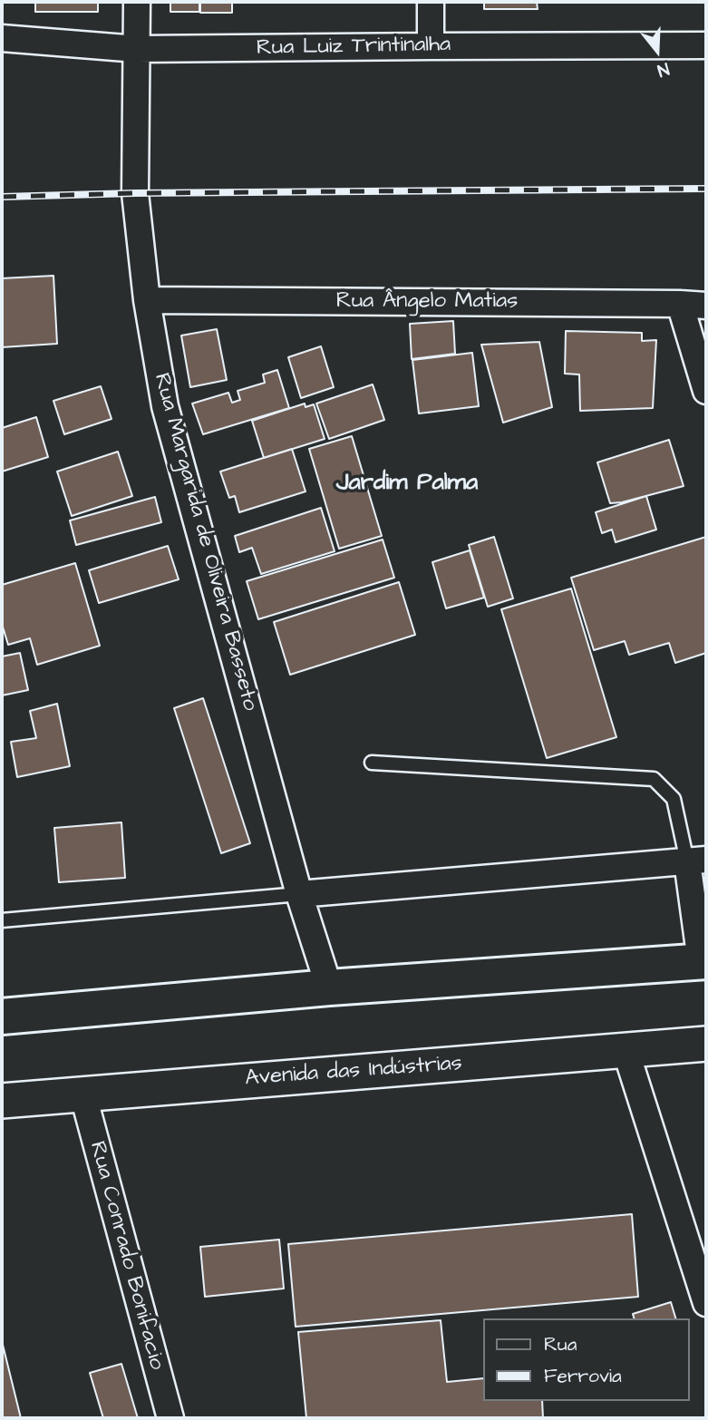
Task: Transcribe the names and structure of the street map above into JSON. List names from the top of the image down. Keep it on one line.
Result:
{"streets":{"street":["Rua Luiz Trintinalha","Rua Ângelo Matias","Rua Margarida de Oliveira Basseto","Avenida das Indústrias","Rua Conrado Bonifacio"]},"crossings":[["Rua Luiz Trintinalha","Rua Margarida de Oliveira Basseto"],["Rua Ângelo Matias","Rua Margarida de Oliveira Basseto"],["Avenida das Indústrias","Rua Conrado Bonifacio"]],"districts":["Jardim Palma"],"legend":["Rua","Ferrovia"],"north":"bottom"}
